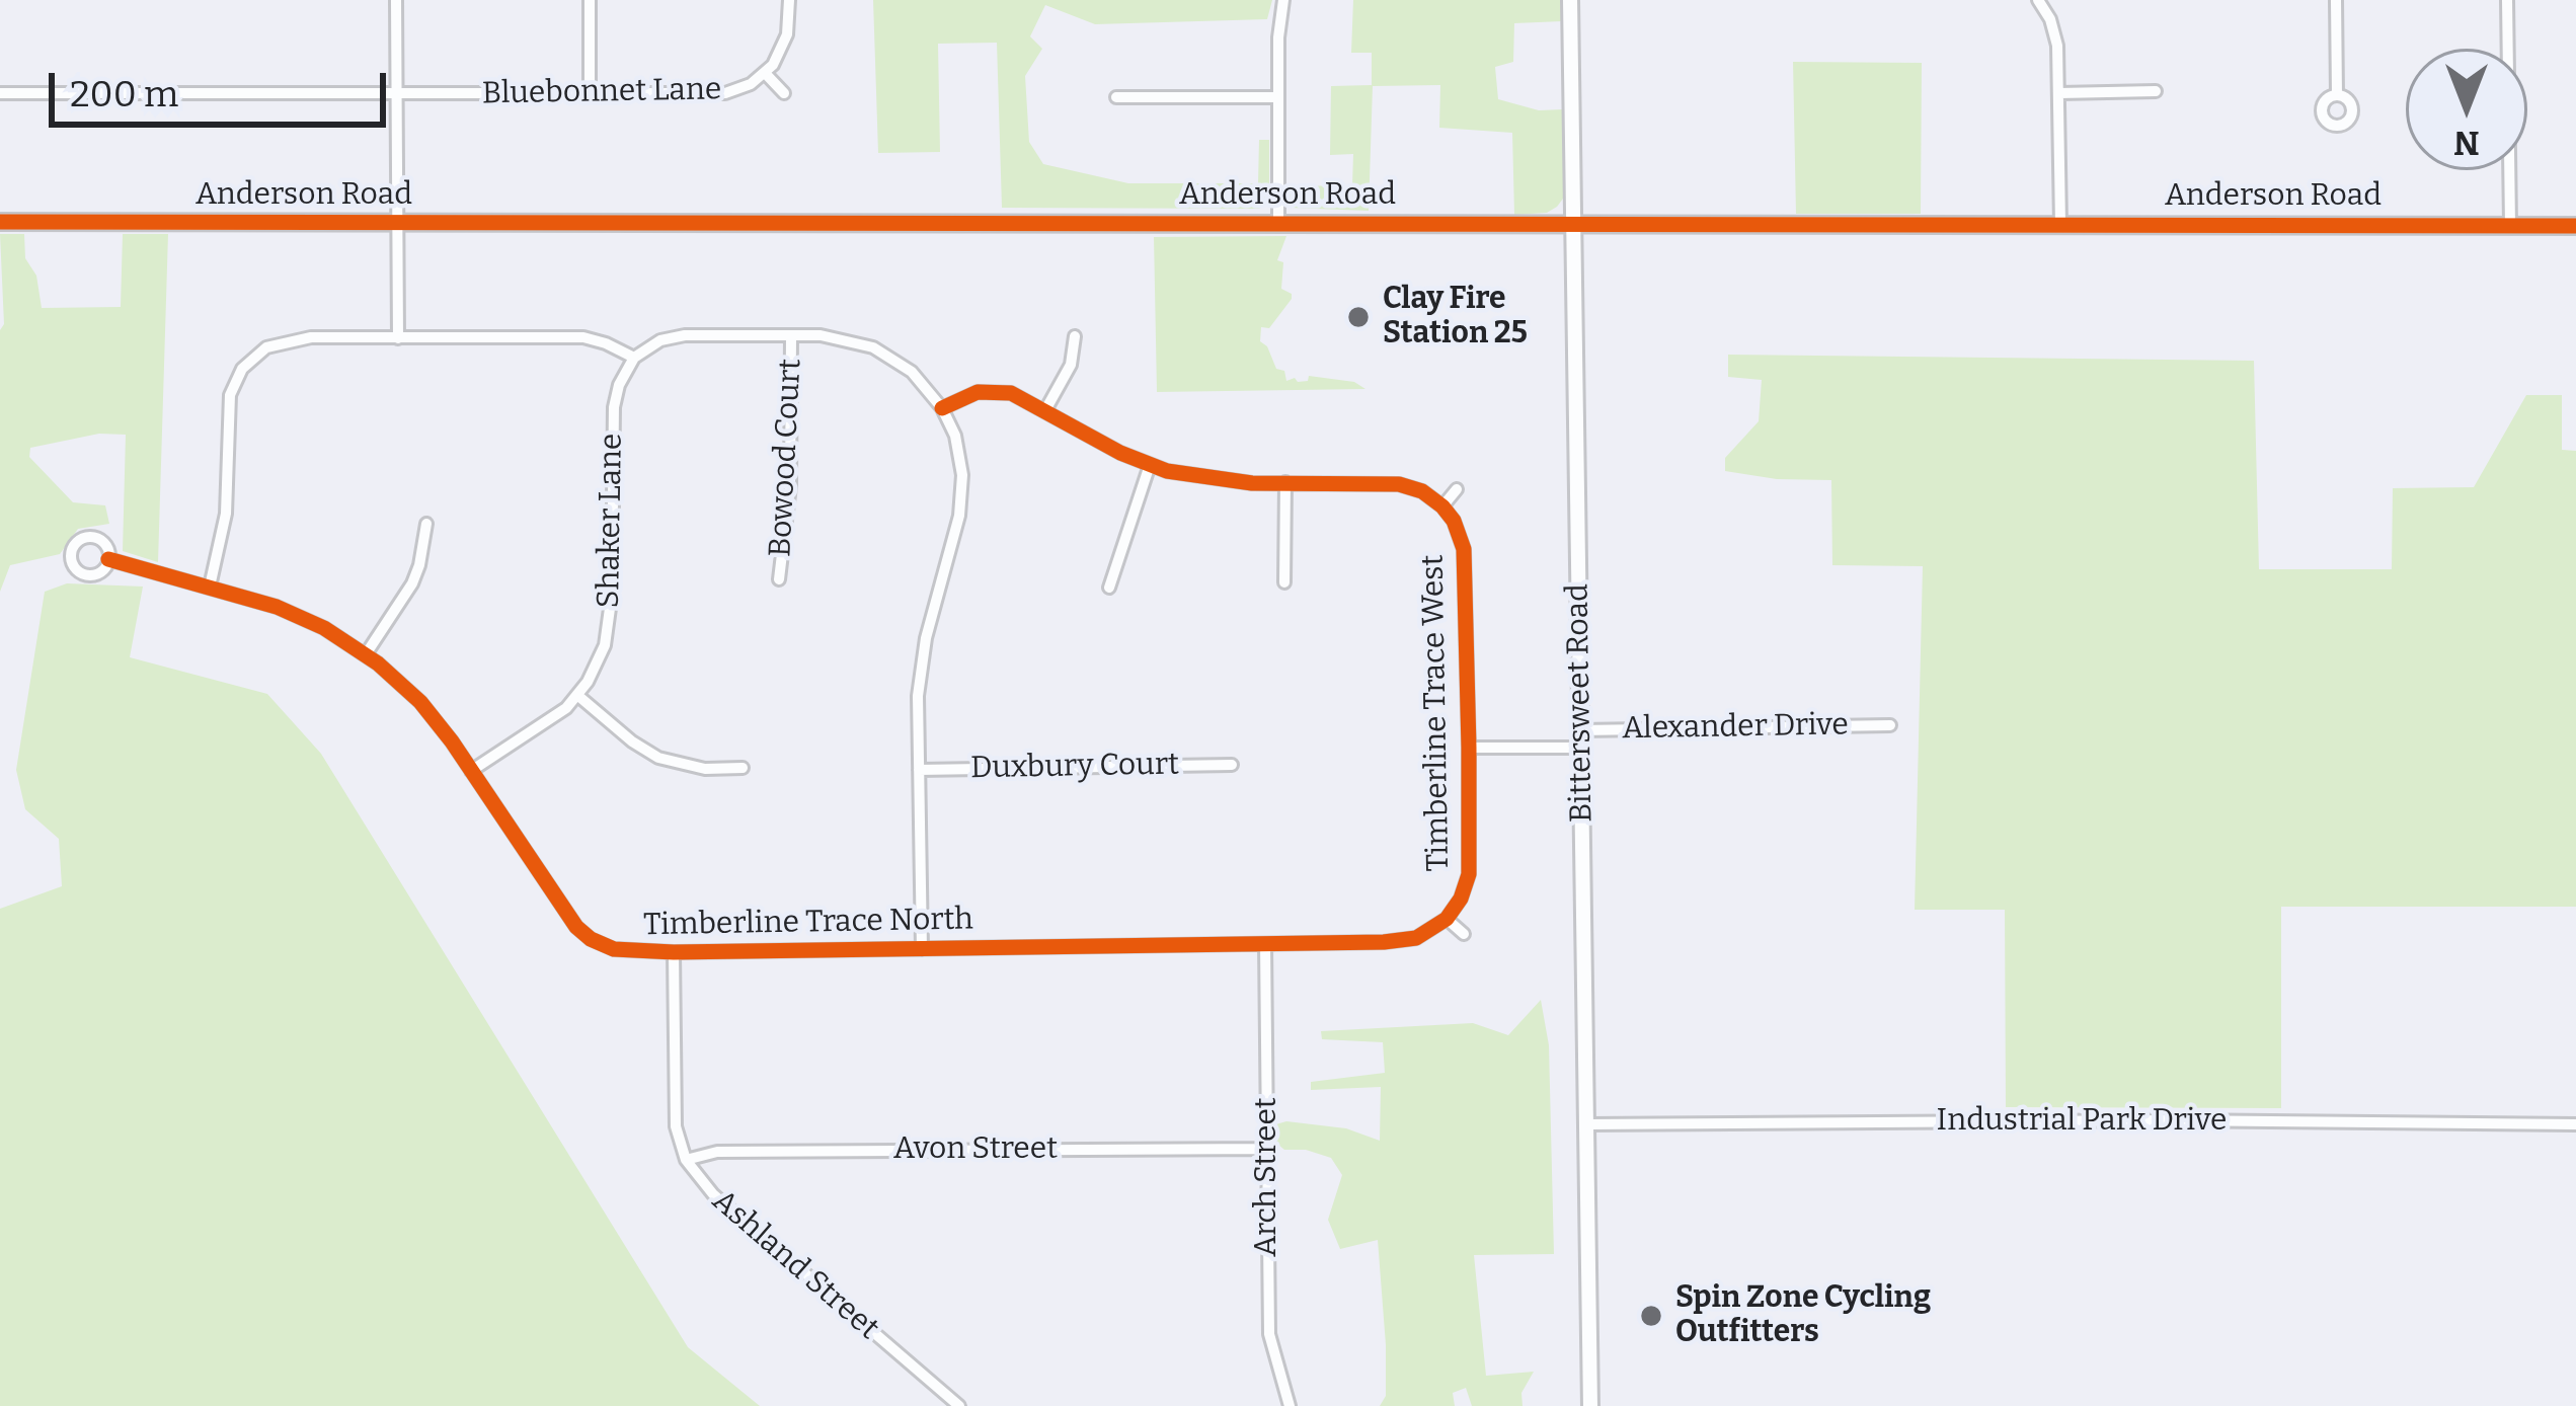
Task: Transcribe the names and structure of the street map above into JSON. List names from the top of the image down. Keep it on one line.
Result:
{"streets":{"street":["Bluebonnet Lane","Anderson Road","Bowood Court","Shaker Lane","Bittersweet Road","Timberline Trace West","Alexander Drive","Duxbury Court","Timberline Trace North","Industrial Park Drive","Avon Street","Arch Street","Ashland Street"]},"crossings":[["Anderson Road","Bittersweet Road"],["Shaker Lane","Timberline Trace North"],["Bittersweet Road","Alexander Drive"],["Bittersweet Road","Industrial Park Drive"],["Timberline Trace West","Timberline Trace North"],["Timberline Trace North","Arch Street"],["Avon Street","Arch Street"],["Avon Street","Ashland Street"]],"places":["Clay Fire Station 25","Spin Zone Cycling Outfitters"],"scale_bar":"200 m","north":"bottom"}
